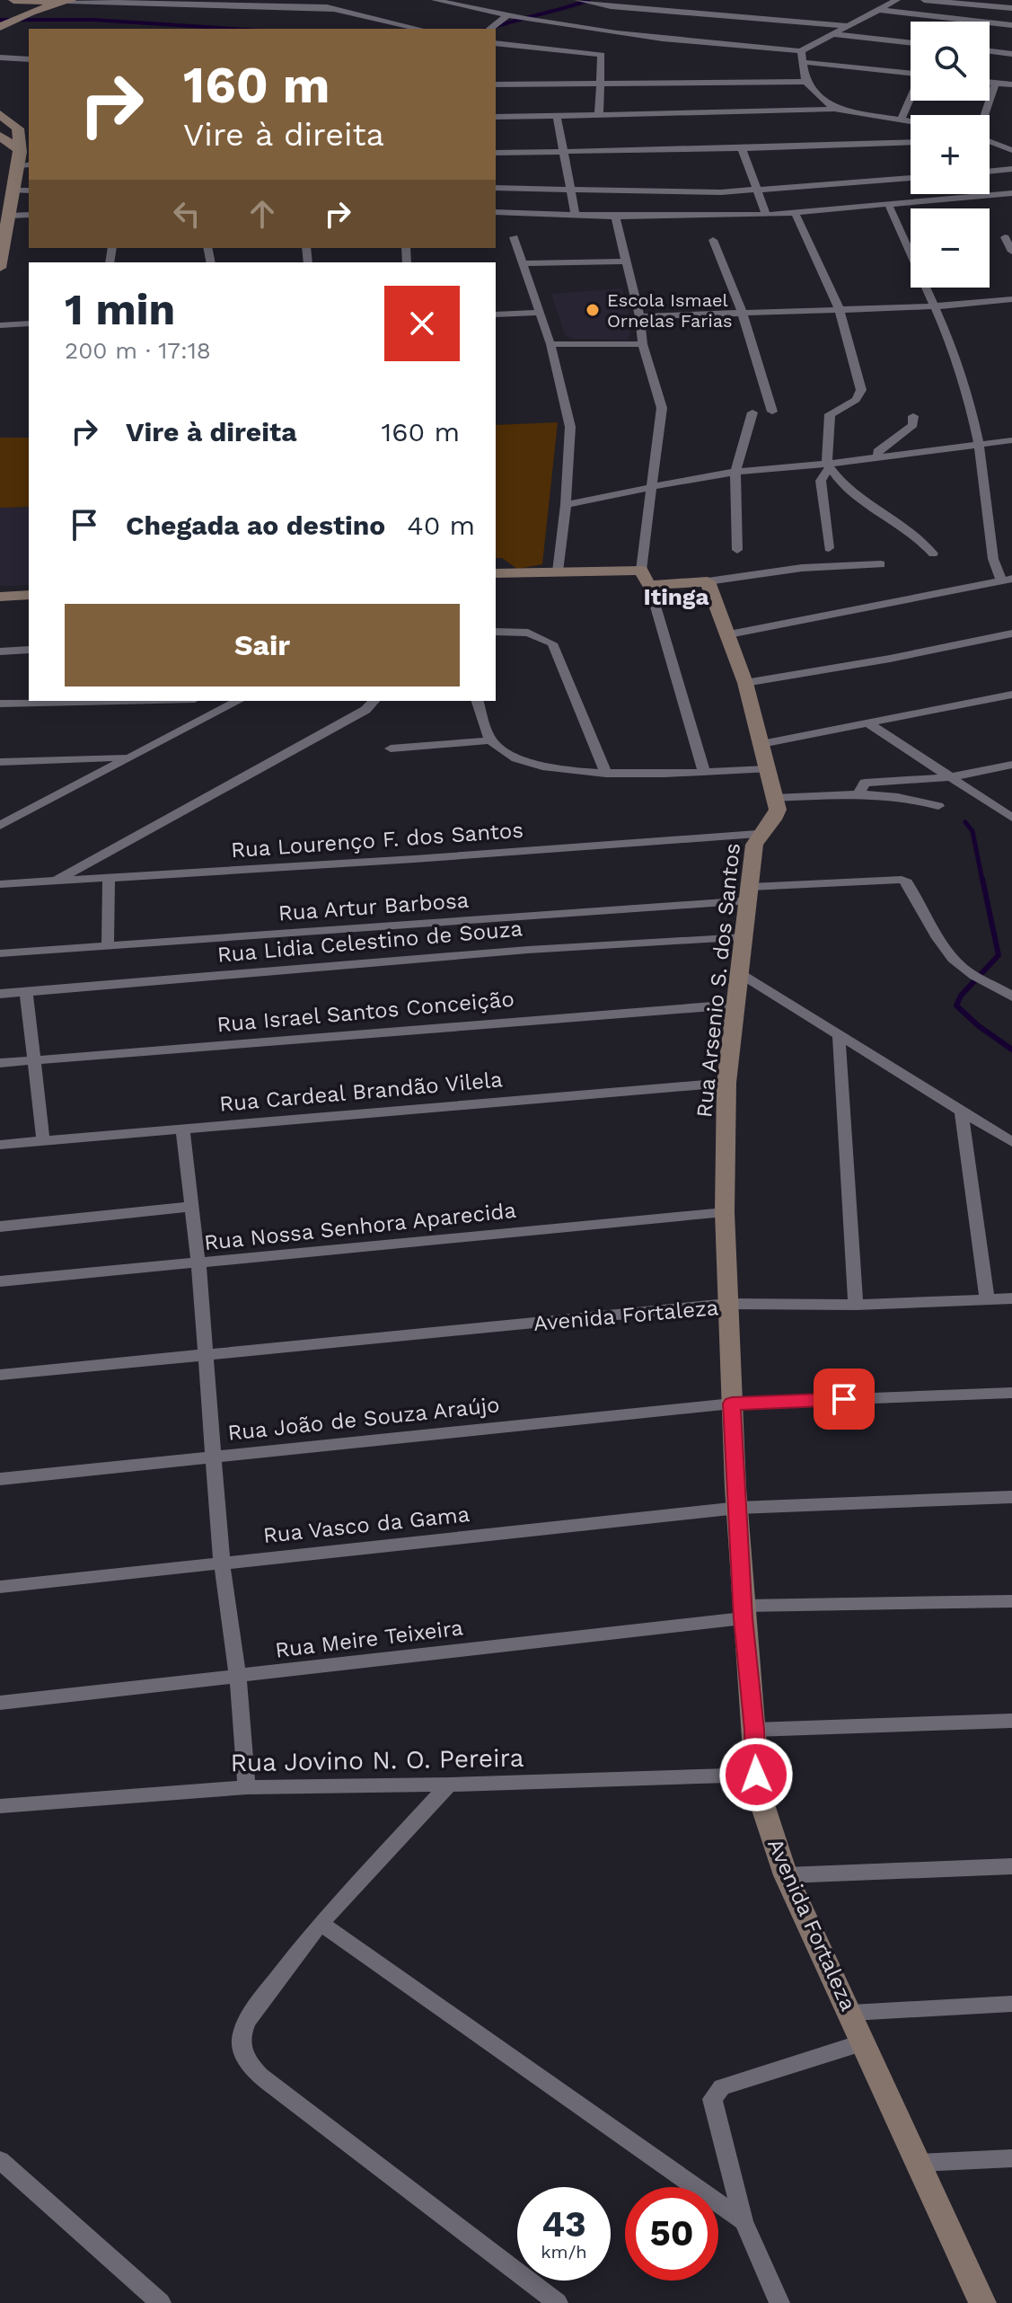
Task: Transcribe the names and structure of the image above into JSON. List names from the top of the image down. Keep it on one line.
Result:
{"streets":{"main road":["Rua Arsenio S. dos Santos","Avenida Fortaleza"],"street":["Rua Lourenço F. dos Santos","Rua Artur Barbosa","Rua Lidia Celestino de Souza","Rua Israel Santos Conceição","Rua Cardeal Brandão Vilela","Rua Nossa Senhora Aparecida","Rua João de Souza Araújo","Rua Vasco da Gama","Rua Meire Teixeira","Rua Jovino N. O. Pereira"]},"crossings":[["Rua Lourenço F. dos Santos","Rua Arsenio S. dos Santos"],["Rua Artur Barbosa","Rua Arsenio S. dos Santos"],["Rua Lidia Celestino de Souza","Rua Arsenio S. dos Santos"],["Rua Arsenio S. dos Santos","Rua Israel Santos Conceição"],["Rua Arsenio S. dos Santos","Rua Cardeal Brandão Vilela"],["Rua Arsenio S. dos Santos","Rua Nossa Senhora Aparecida"],["Rua Arsenio S. dos Santos","Avenida Fortaleza"],["Avenida Fortaleza","Rua João de Souza Araújo"],["Avenida Fortaleza","Rua Vasco da Gama"],["Avenida Fortaleza","Rua Meire Teixeira"],["Avenida Fortaleza","Rua Jovino N. O. Pereira"]],"districts":["Itinga"],"places":["Escola Ismael Ornelas Farias"],"page":{"map_buttons":["+","−"],"turn":["160 m","Vire à direita"],"heading":["1 min","200 m · 17:18"],"list":[{"name":"Vire à direita","value":"160 m"},{"name":"Chegada ao destino","value":"40 m"}],"buttons":"Sair","speed":"43 km/h","limit":"50"}}
